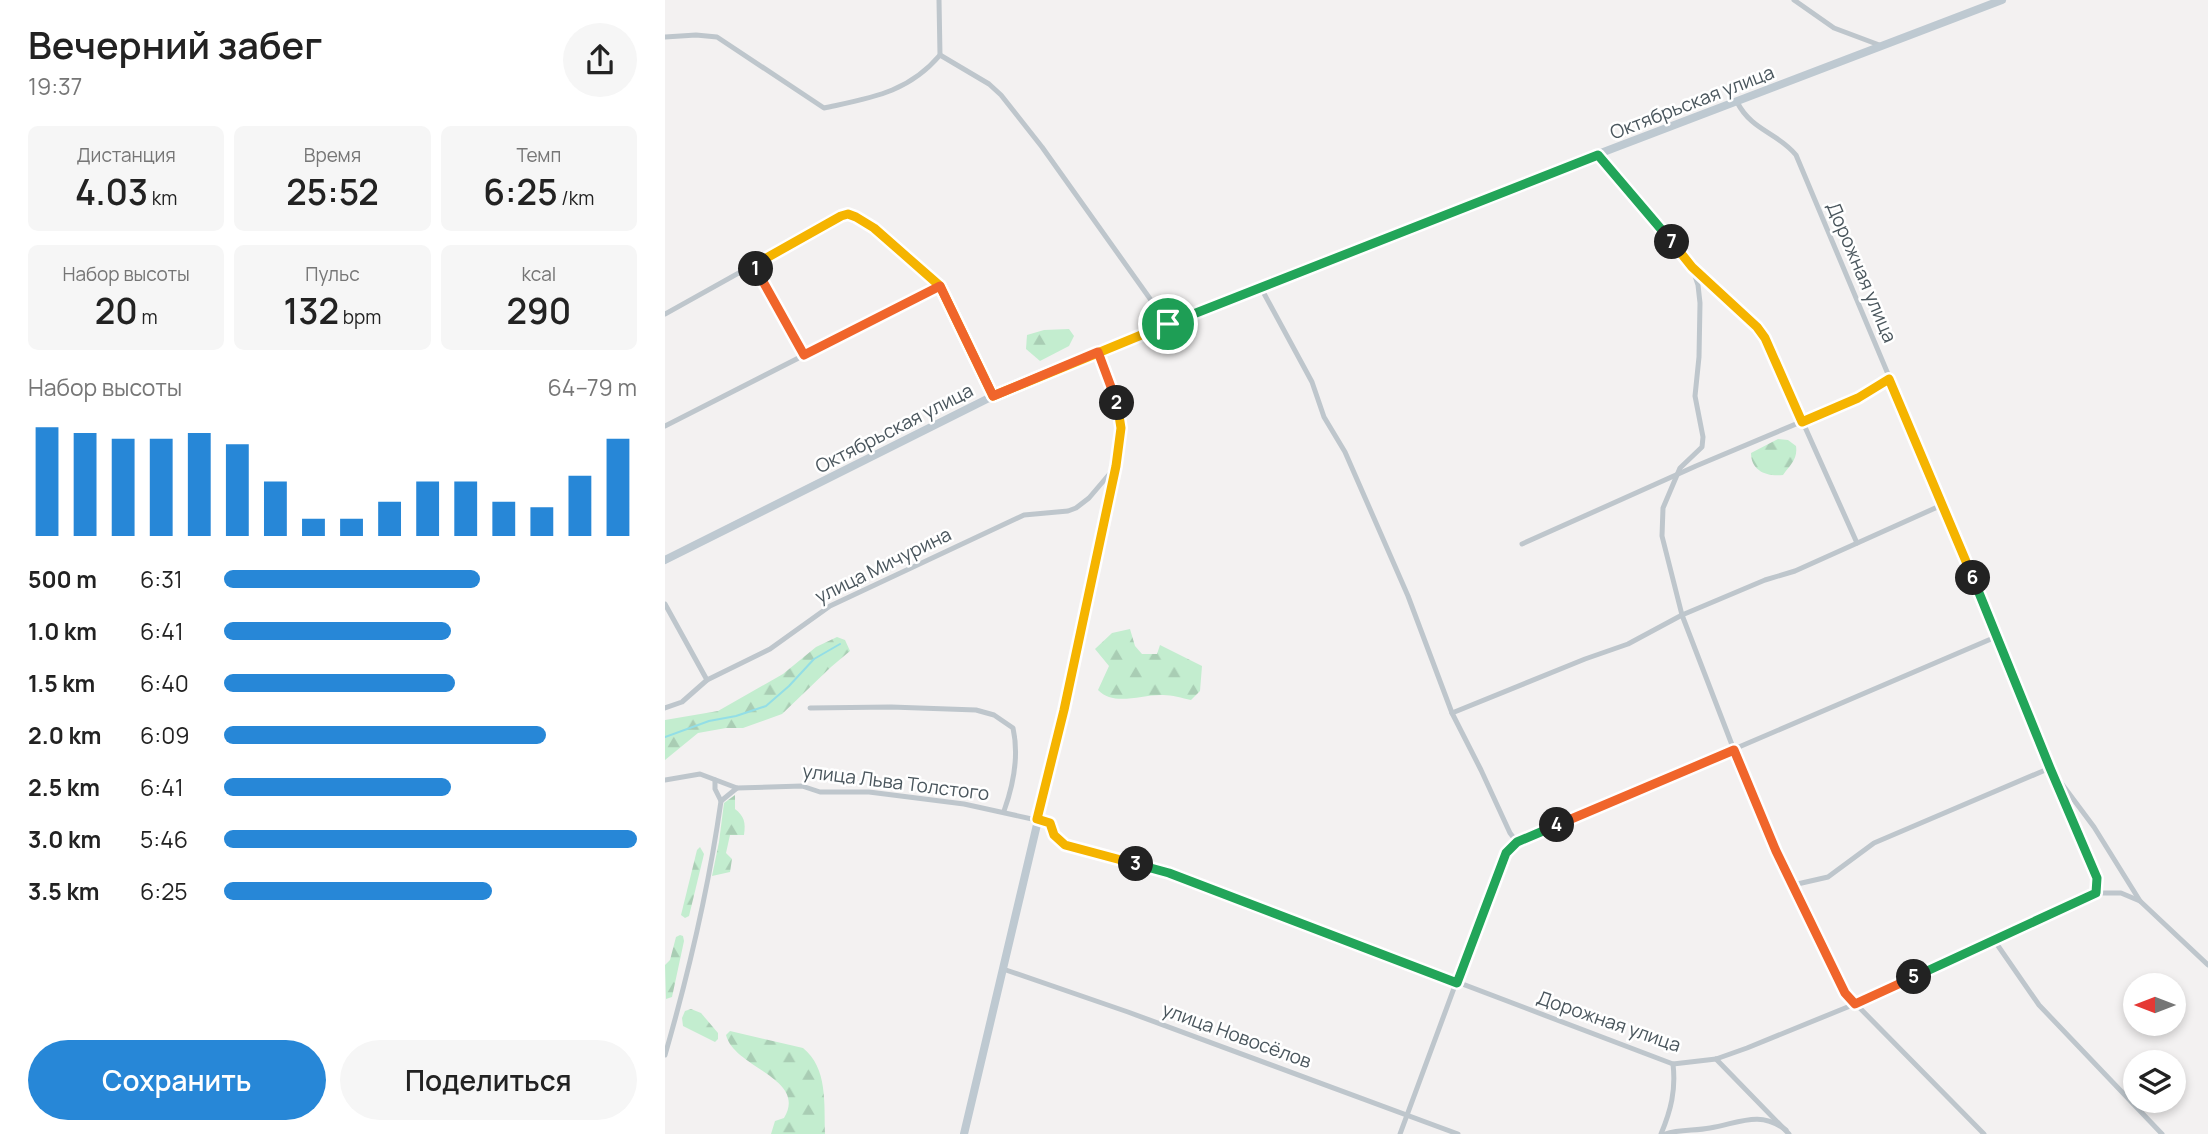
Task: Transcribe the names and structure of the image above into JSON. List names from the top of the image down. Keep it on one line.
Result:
{"streets":{"street":["Октябрьская улица","Дорожная улица","улица Мичурина","улица Льва Толстого","улица Новосёлов"]},"crossings":[["Октябрьская улица","Дорожная улица"],["Дорожная улица","улица Льва Толстого"]],"north":"left","page":{"heading":["Вечерний забег","19:37"],"stats":[["Дистанция","4.03 km"],["Время","25:52"],["Темп","6:25 /km"],["Набор высоты","20 m"],["Пульс","132 bpm"],["kcal","290"]],"pins":["7","1","2","6","4","3","5"],"chart":["Набор высоты","64–79 m"],"list":[{"name":"500 m","note":"6:31"},{"name":"1.0 km","note":"6:41"},{"name":"1.5 km","note":"6:40"},{"name":"2.0 km","note":"6:09"},{"name":"2.5 km","note":"6:41"},{"name":"3.0 km","note":"5:46"},{"name":"3.5 km","note":"6:25"}],"buttons":["Сохранить","Поделиться"]}}
